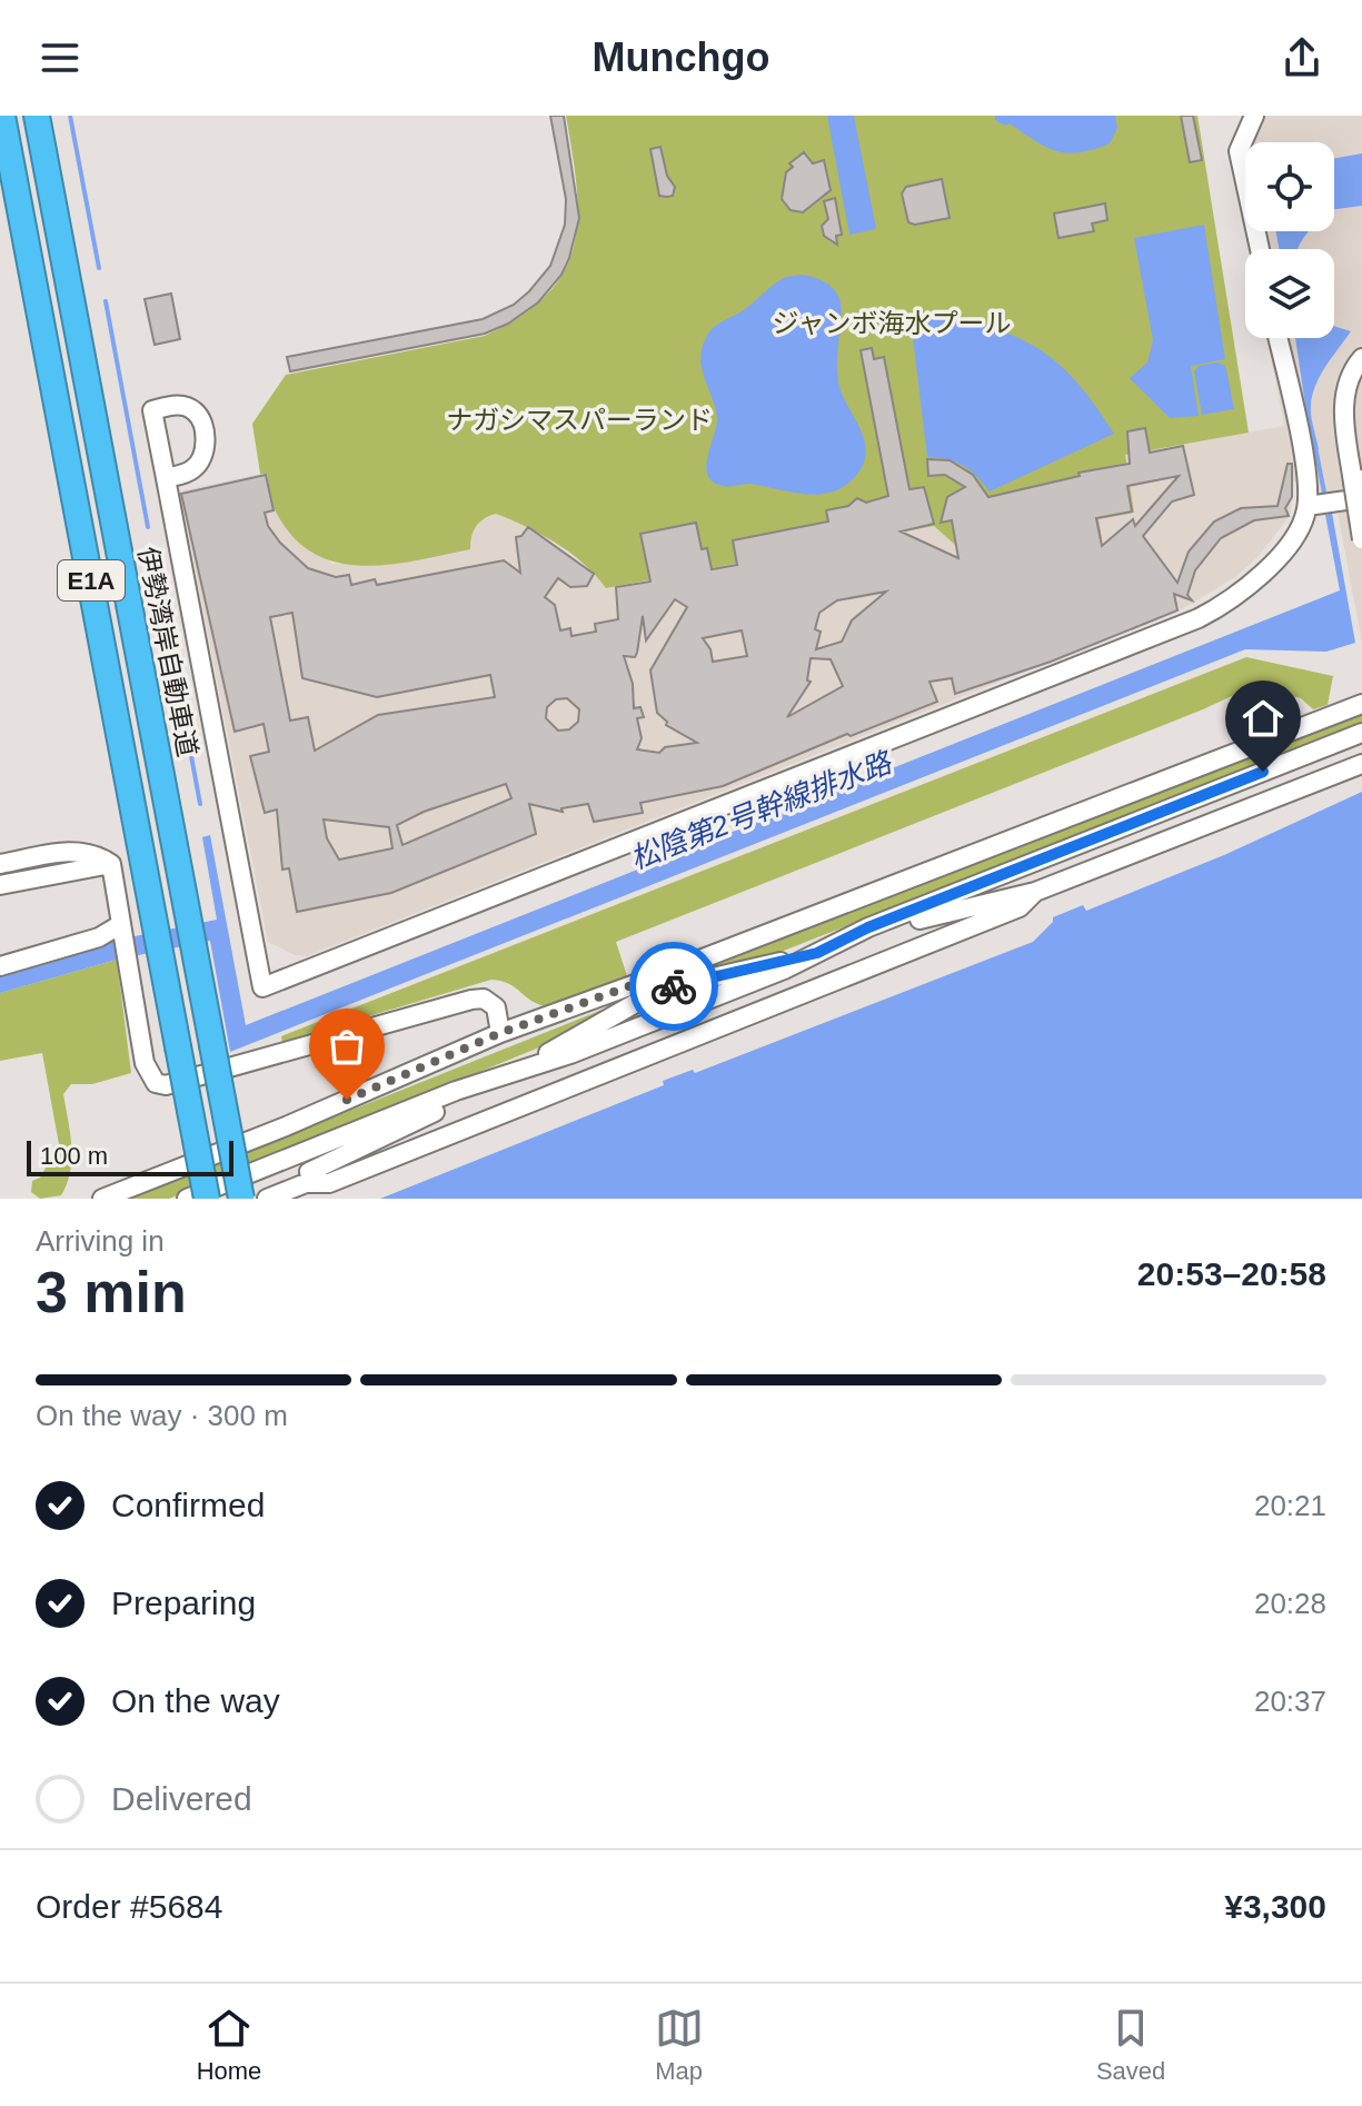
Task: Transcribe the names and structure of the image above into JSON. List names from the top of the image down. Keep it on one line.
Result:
{"streets":{"highway":["E1A","伊勢湾岸自動車道"]},"water":["松陰第2号幹線排水路"],"parks":["ジャンボ海水プール","ナガシマスパーランド"],"scale_bar":"100 m","page":{"header":"Munchgo","scale":"100 m","heading":["3 min","Arriving in","20:53–20:58"],"panel":["Order #5684","¥3,300"],"bar":"On the way · 300 m","list":[["Confirmed","20:21"],["Preparing","20:28"],["On the way","20:37"],"Delivered"],"tabs":["Home","Map","Saved"]}}
